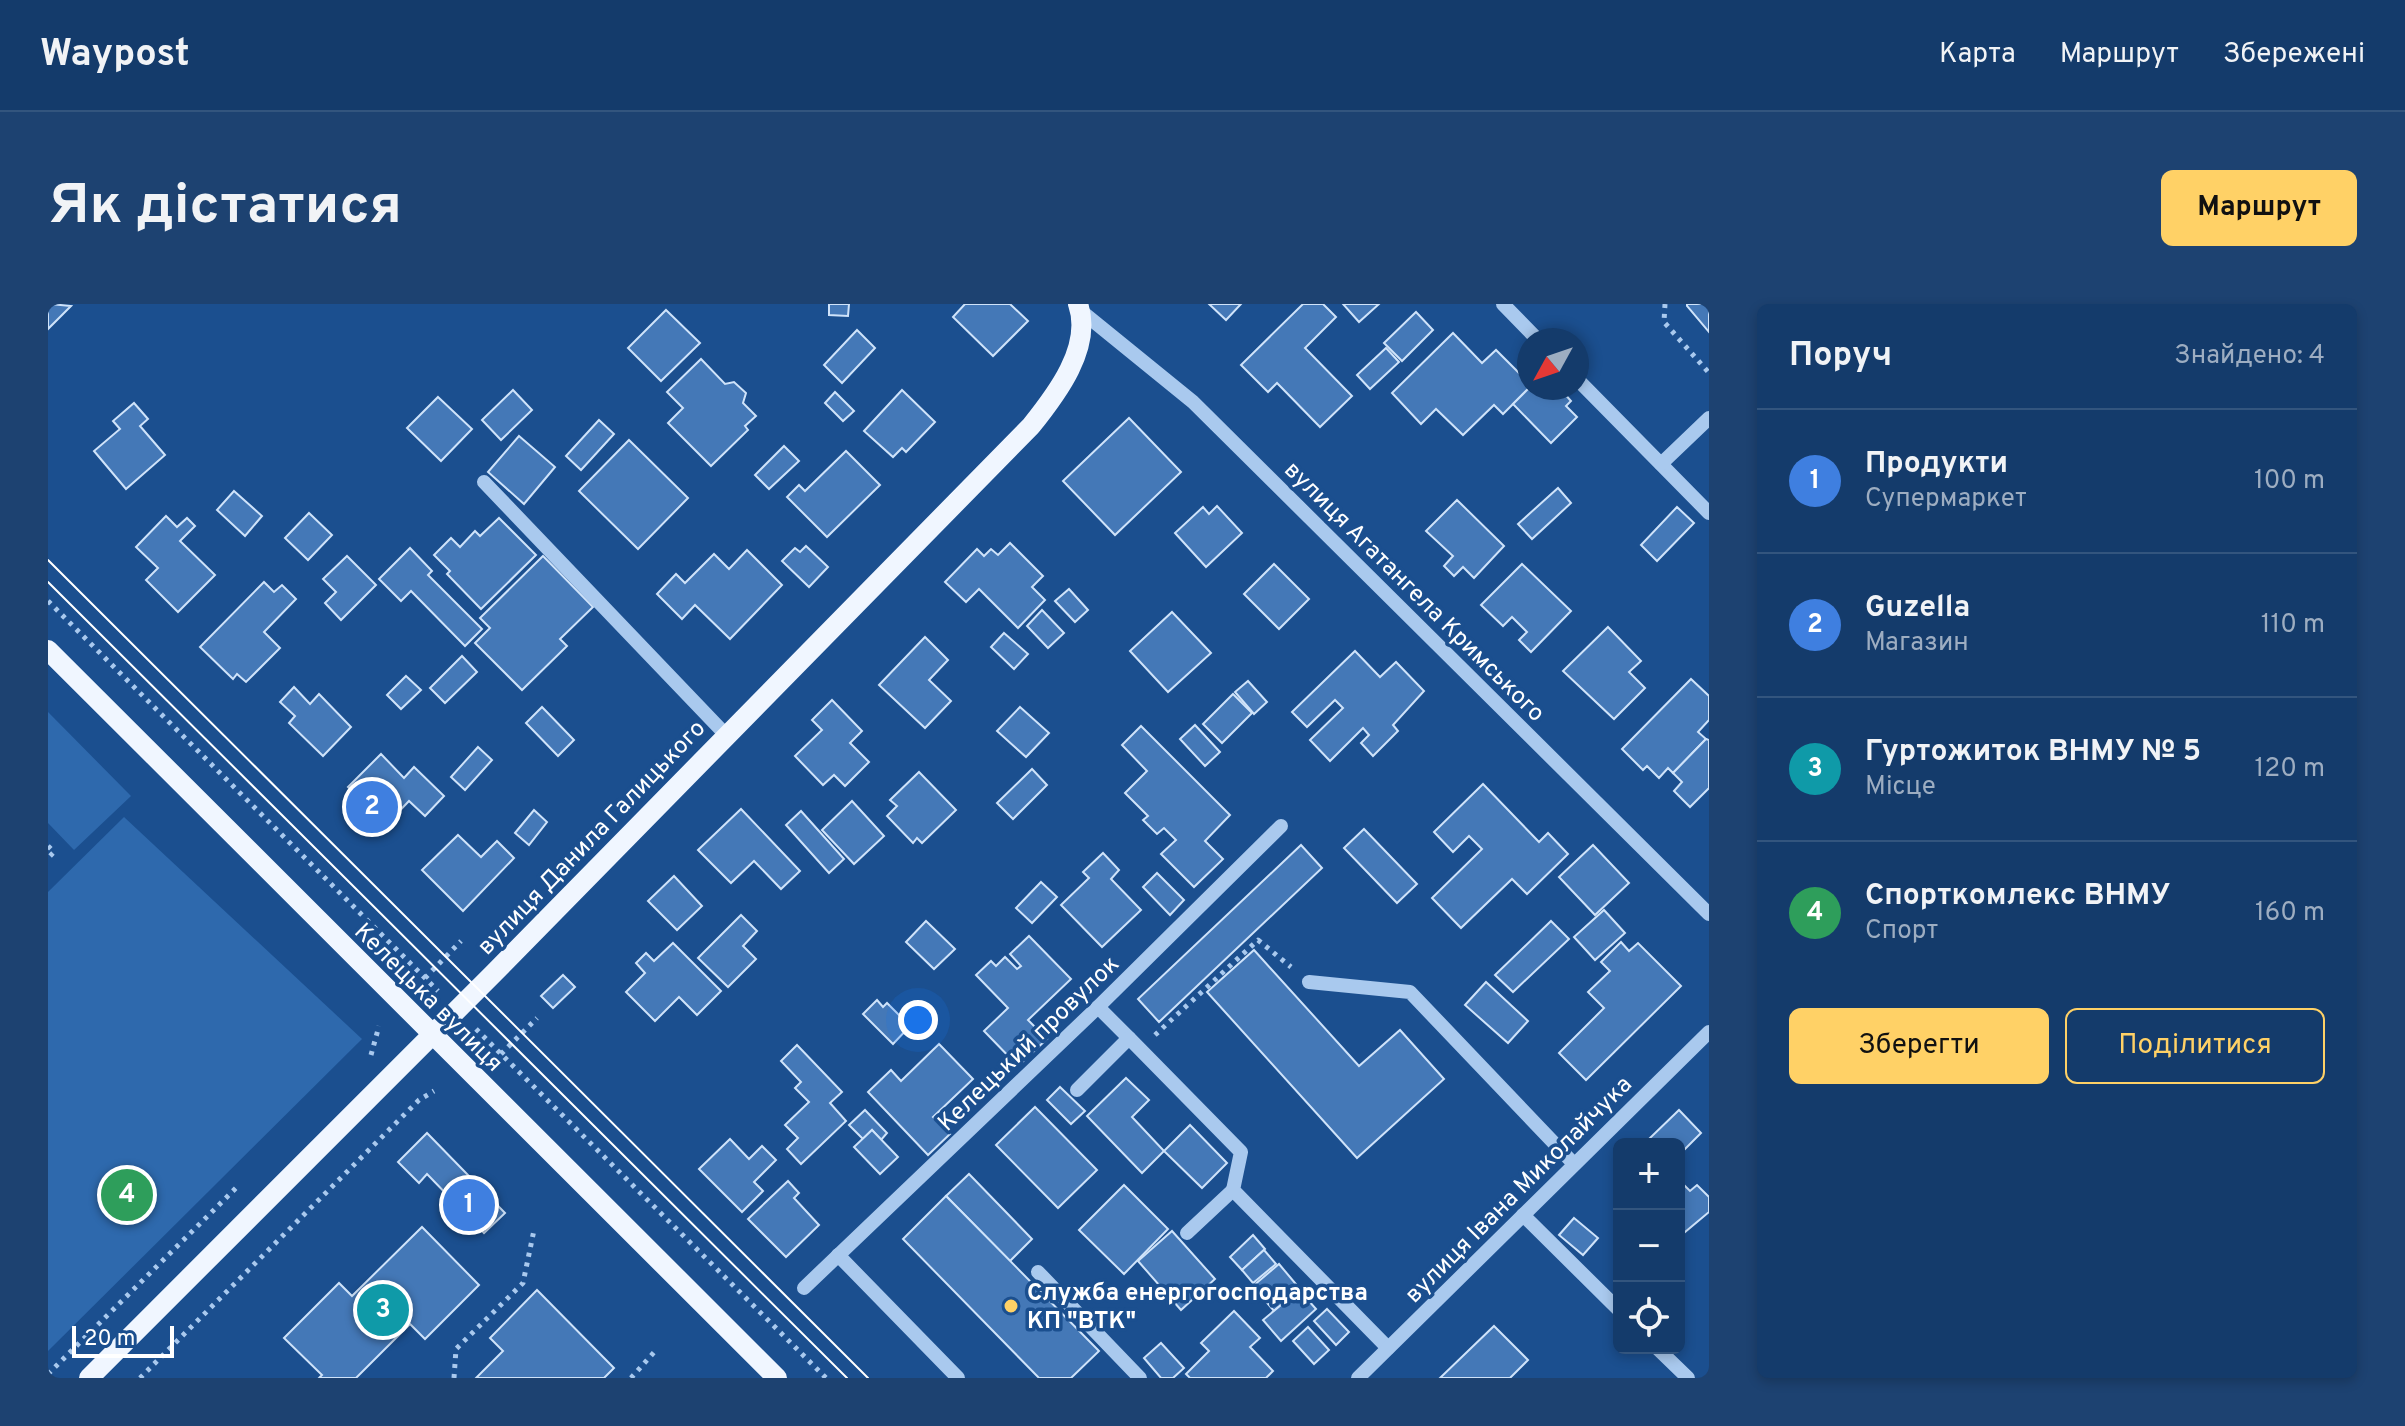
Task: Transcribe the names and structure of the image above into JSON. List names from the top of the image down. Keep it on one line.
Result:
{"streets":{"main road":["вулиця Данила Галицького","Келецька вулиця"],"street":["вулиця Агатангела Кримського","Келецький провулок","вулиця Івана Миколайчука"]},"crossings":[["вулиця Агатангела Кримського","вулиця Данила Галицького"],["вулиця Данила Галицького","Келецька вулиця"]],"places":["Служба енергогосподарства КП \"ВТК\""],"scale_bar":"20 m","north":"bottom left","page":{"header":"Waypost","nav":["Карта","Маршрут","Збережені"],"buttons":["Маршрут",["Зберегти","Поділитися"]],"title":"Як дістатися","heading":["Поруч","Знайдено: 4"],"list":[{"mark":"1","name":"Продукти","note":"Супермаркет","value":"100 m"},{"mark":"2","name":"Guzella","note":"Магазин","value":"110 m"},{"mark":"3","name":"Гуртожиток ВНМУ № 5","note":"Місце","value":"120 m"},{"mark":"4","name":"Спорткомлекс ВНМУ","note":"Спорт","value":"160 m"}],"pins":["2","4","1","3"],"map_buttons":["+","−"],"scale":"20 m"}}
